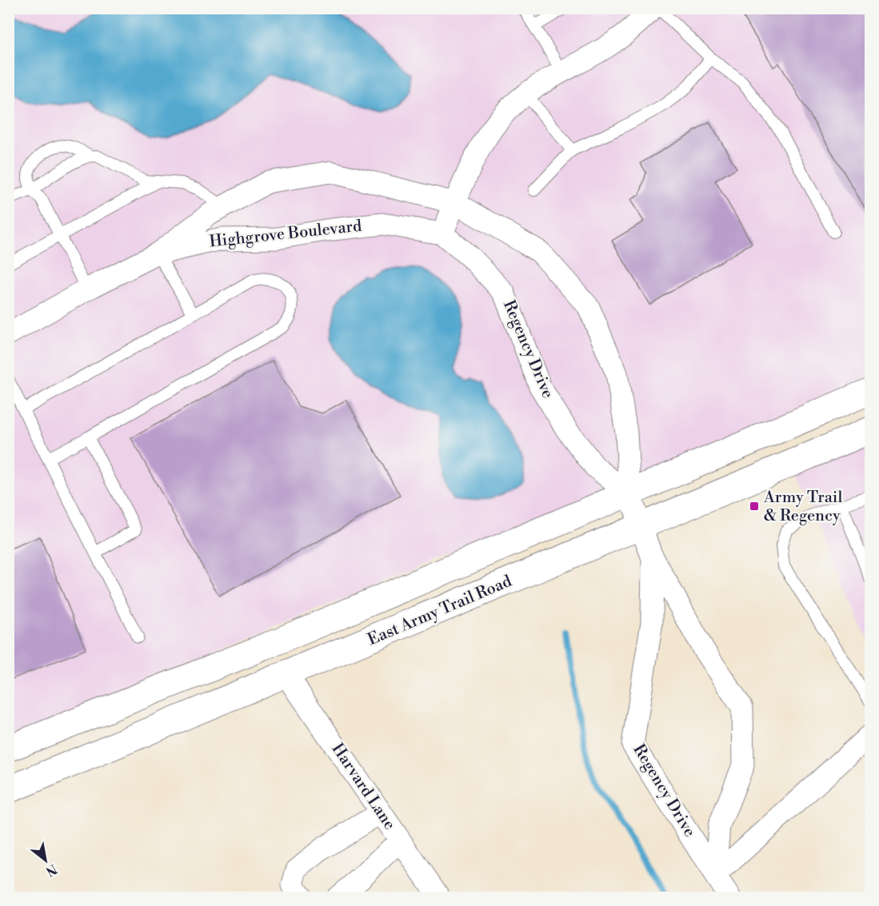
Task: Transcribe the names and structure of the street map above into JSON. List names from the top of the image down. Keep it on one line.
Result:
{"streets":{"main road":["East Army Trail Road"],"street":["Highgrove Boulevard","Regency Drive","Harvard Lane"]},"crossings":[["Highgrove Boulevard","Regency Drive"],["Regency Drive","East Army Trail Road"],["East Army Trail Road","Harvard Lane"]],"places":{"transit":["Army Trail & Regency"]},"north":"bottom right"}
